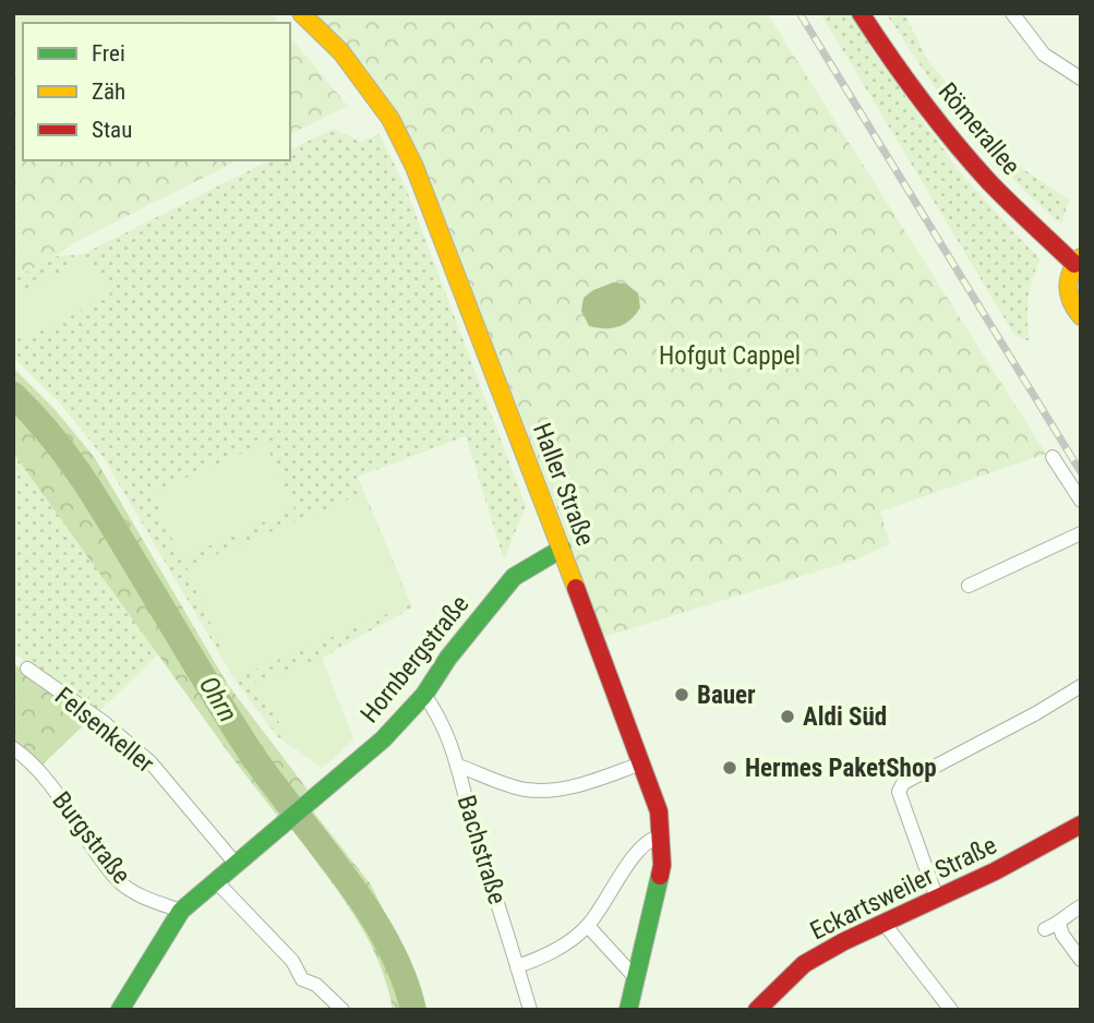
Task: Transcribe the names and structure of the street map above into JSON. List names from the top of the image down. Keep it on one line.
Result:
{"streets":{"street":["Römerallee","Haller Straße","Hornbergstraße","Felsenkeller","Burgstraße","Bachstraße","Eckartsweiler Straße"]},"crossings":[["Haller Straße","Hornbergstraße"],["Hornbergstraße","Felsenkeller"],["Hornbergstraße","Bachstraße"]],"water":["Ohrn"],"parks":["Hofgut Cappel"],"places":["Bauer","Aldi Süd","Hermes PaketShop"],"legend":["Frei","Zäh","Stau"]}
